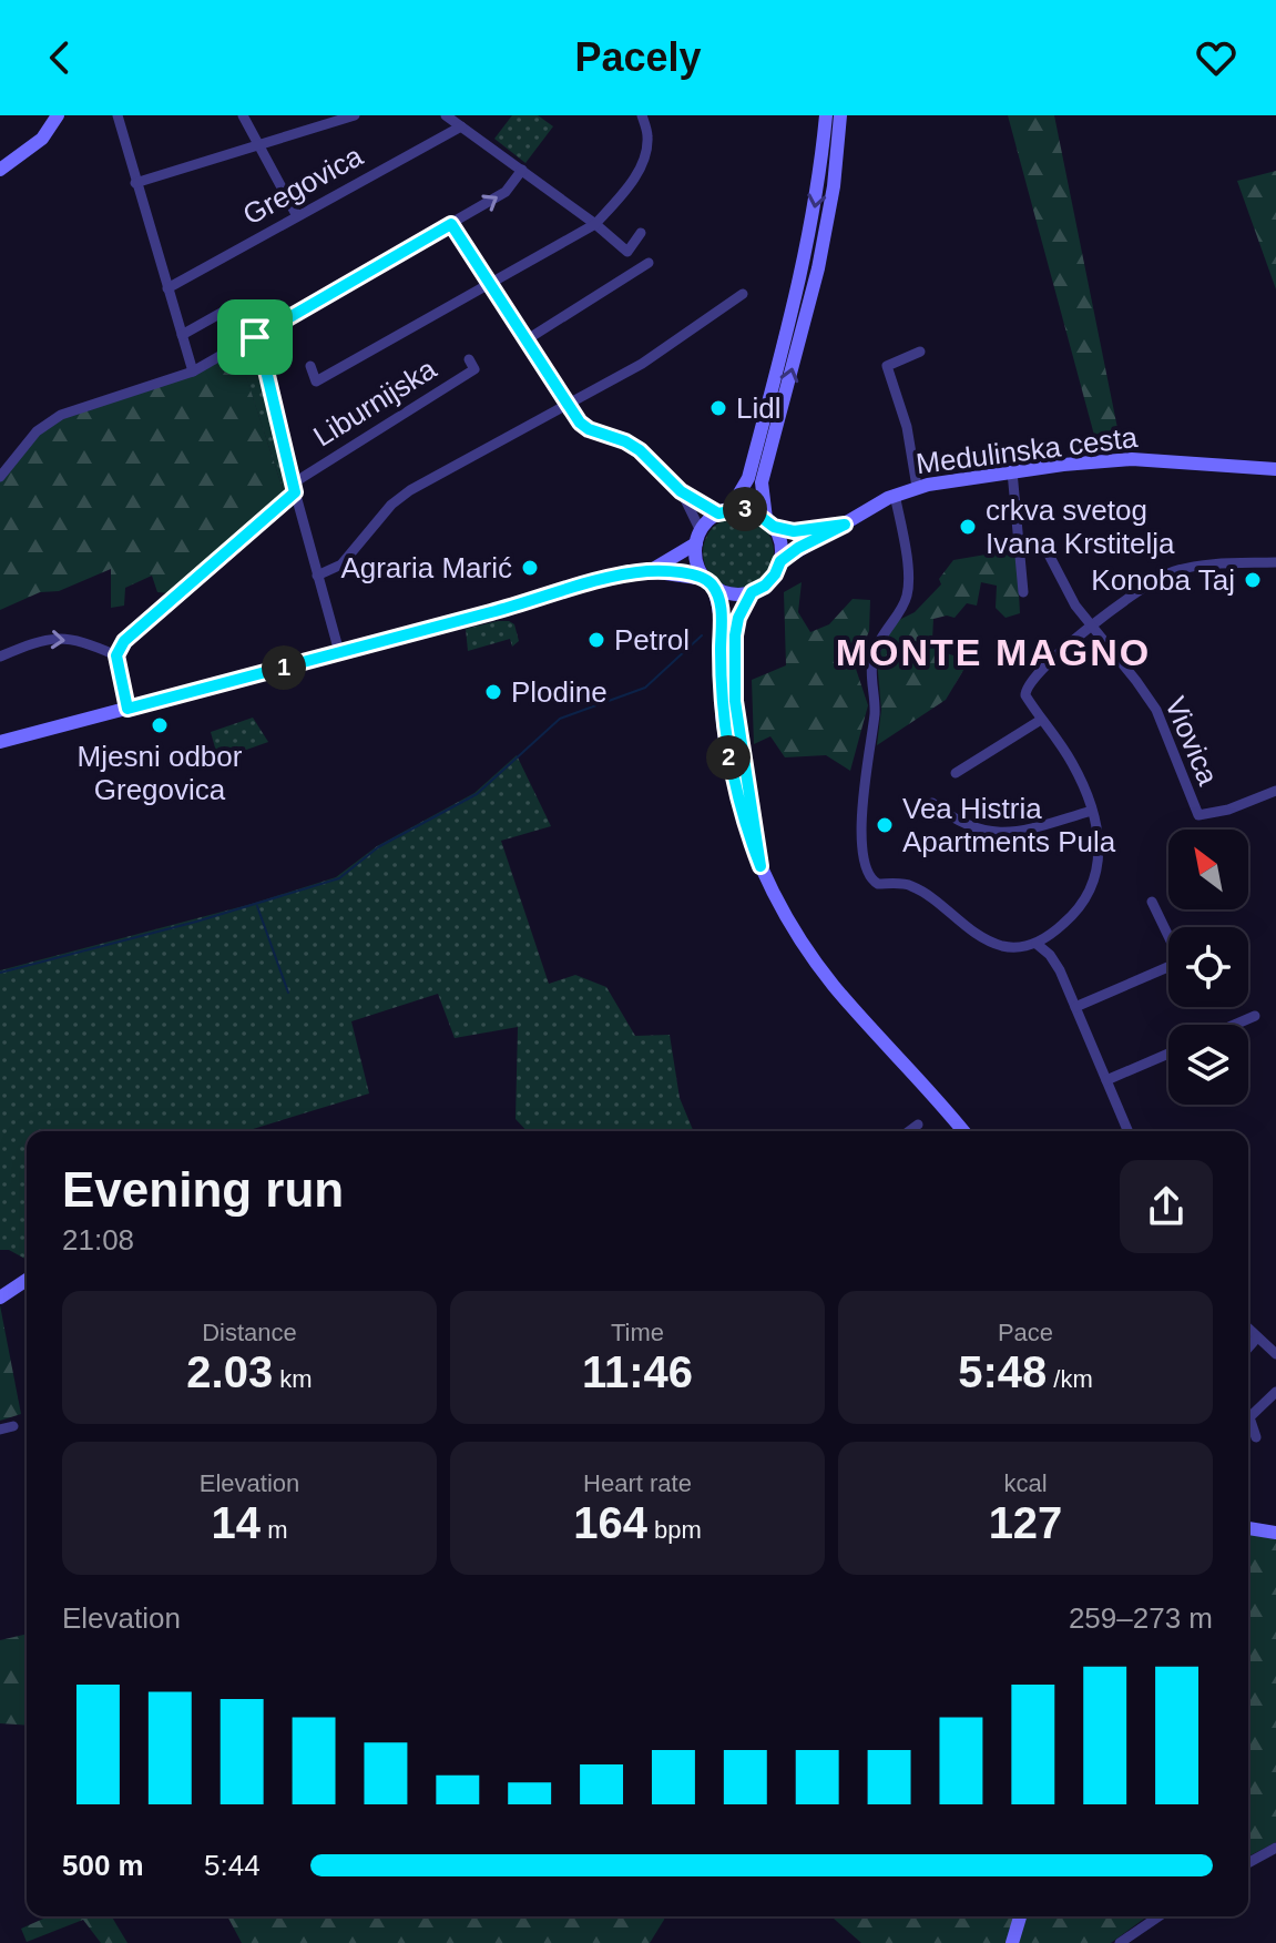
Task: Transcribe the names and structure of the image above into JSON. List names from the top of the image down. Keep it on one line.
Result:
{"streets":{"main road":["Medulinska cesta"],"street":["Gregovica","Liburnijska","Viovica"]},"districts":["MONTE MAGNO"],"places":["Lidl","crkva svetog Ivana Krstitelja","Agraria Marić","Konoba Taj","Petrol","Plodine","Mjesni odbor Gregovica","Vea Histria Apartments Pula"],"north":"top left","page":{"header":"Pacely","pins":["3","1","2"],"heading":["Evening run","21:08"],"stats":[["Distance","2.03 km"],["Time","11:46"],["Pace","5:48 /km"],["Elevation","14 m"],["Heart rate","164 bpm"],["kcal","127"]],"chart":["Elevation","259–273 m"],"list":[{"name":"500 m","note":"5:44"}]}}
